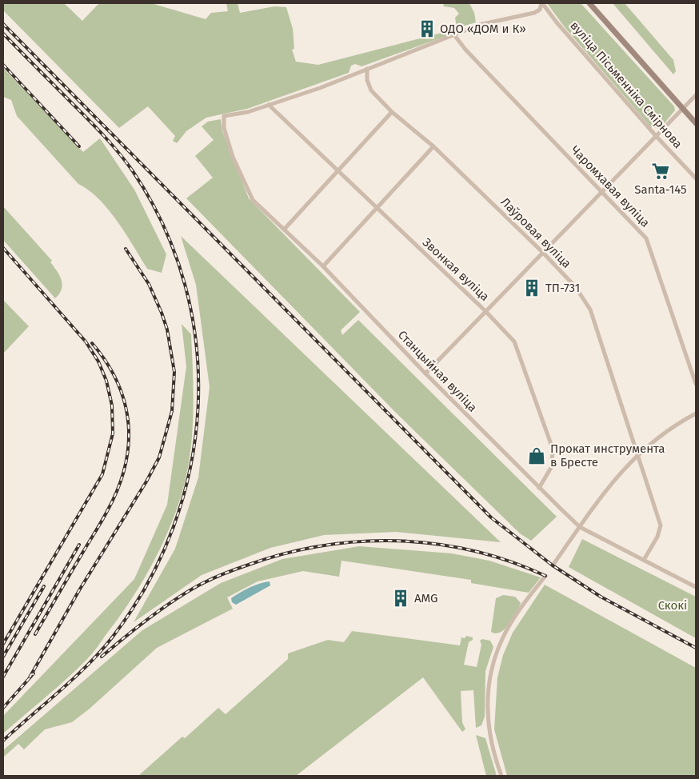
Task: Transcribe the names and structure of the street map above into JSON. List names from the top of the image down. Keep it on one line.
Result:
{"streets":{"street":["вуліца Пісьменніка Смірнова","Чаромхавая вуліца","Лаўровая вуліца","Звонкая вуліца","Станцыйная вуліца"]},"crossings":[["Лаўровая вуліца","Станцыйная вуліца"],["Звонкая вуліца","Станцыйная вуліца"]],"parks":["Скокі"],"places":{"building":["ОДО «ДОМ и К»","ТП-731","AMG"],"supermarket":["Santa-145"],"shop":["Прокат инструмента в Бресте"]}}
